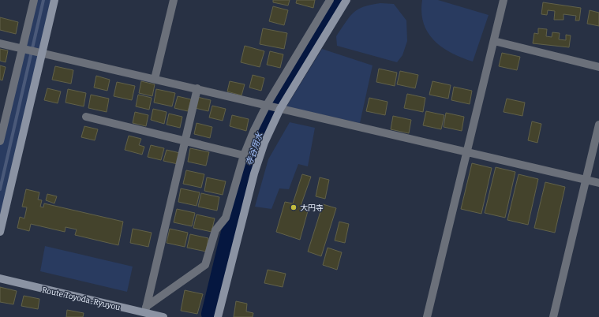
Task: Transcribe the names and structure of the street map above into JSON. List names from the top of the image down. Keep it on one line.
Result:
{"streets":{"street":["Route Toyoda-Ryuyou"]},"water":["寺谷用水"],"places":["大円寺"]}
